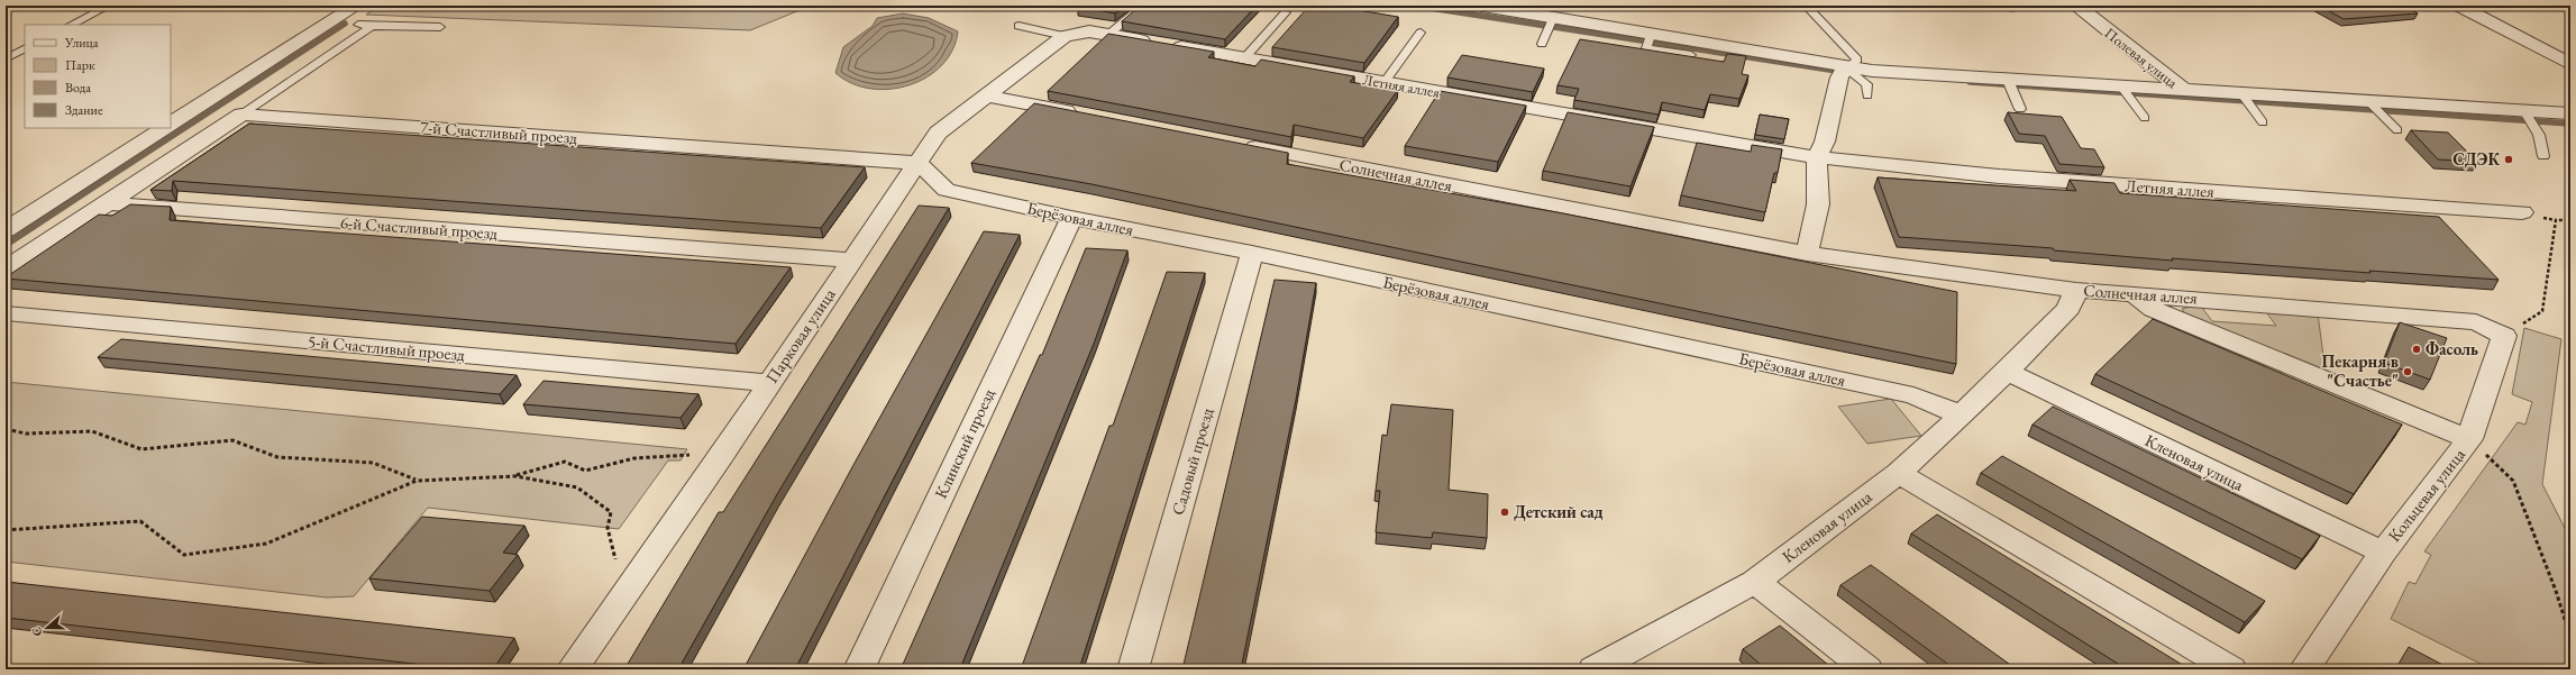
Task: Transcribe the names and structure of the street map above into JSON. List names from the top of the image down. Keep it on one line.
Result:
{"streets":{"street":["Полевая улица","Летняя аллея","7-й Счастливый проезд","Солнечная аллея","Берёзовая аллея","6-й Счастливый проезд","Парковая улица","5-й Счастливый проезд","Клинский проезд","Садовый проезд","Кленовая улица","Кольцевая улица"]},"crossings":[["Летняя аллея","Парковая улица"],["7-й Счастливый проезд","Берёзовая аллея"],["7-й Счастливый проезд","Парковая улица"],["Солнечная аллея","Кленовая улица"],["Солнечная аллея","Кольцевая улица"],["Берёзовая аллея","Парковая улица"],["Берёзовая аллея","Клинский проезд"],["Берёзовая аллея","Садовый проезд"],["Берёзовая аллея","Кленовая улица"],["6-й Счастливый проезд","Парковая улица"],["Парковая улица","5-й Счастливый проезд"],["Кленовая улица","Кольцевая улица"]],"places":["СДЭК","Фасоль","Пекарня в \"Счастье\"","Детский сад"],"legend":["Улица","Парк","Вода","Здание"],"north":"left"}
